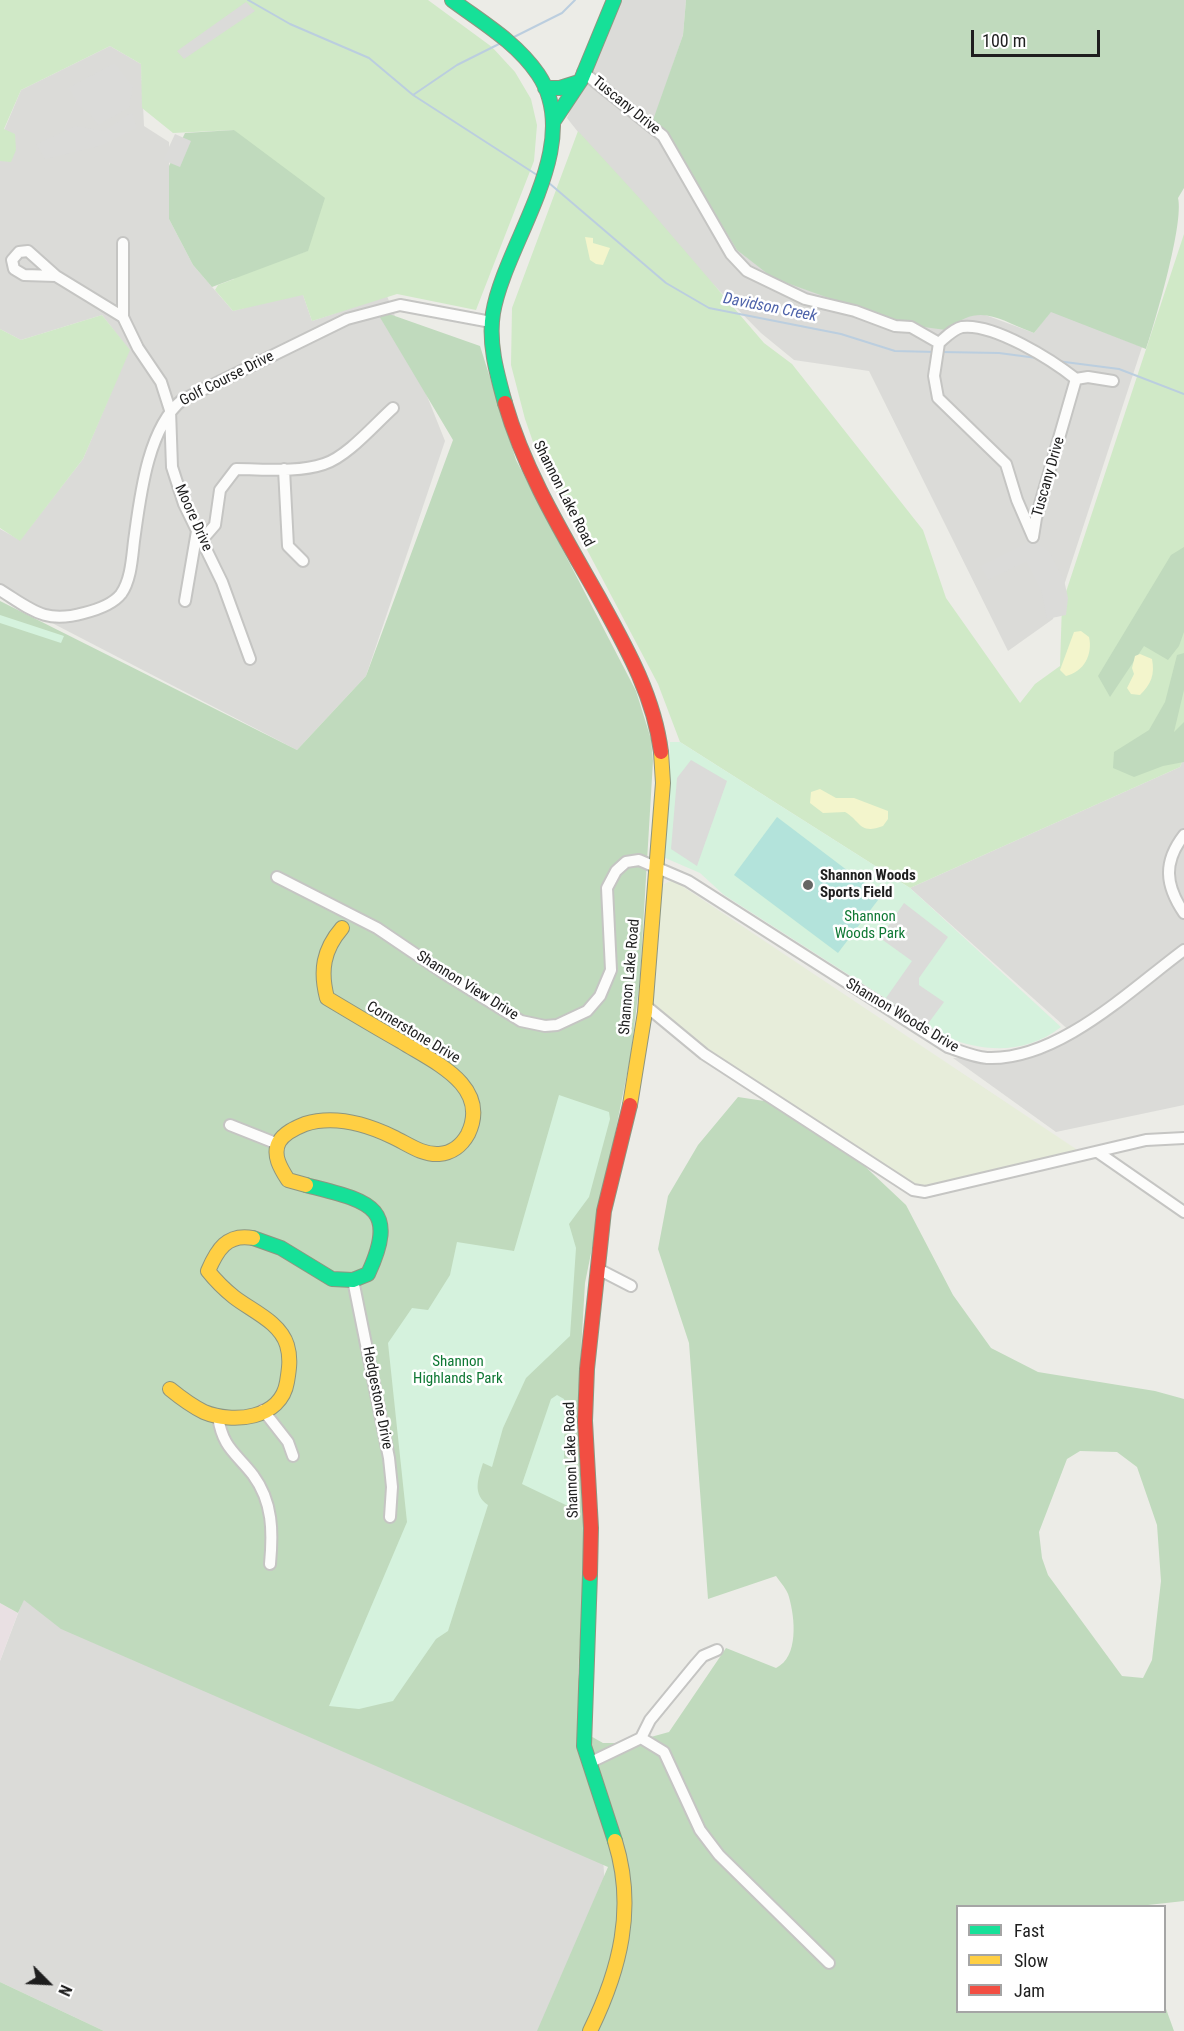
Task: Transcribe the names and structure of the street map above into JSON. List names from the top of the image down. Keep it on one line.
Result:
{"streets":{"main road":["Shannon Lake Road","Cornerstone Drive"],"street":["Tuscany Drive","Golf Course Drive","Moore Drive","Shannon View Drive","Shannon Woods Drive","Hedgestone Drive"]},"crossings":[["Golf Course Drive","Shannon Lake Road"],["Golf Course Drive","Moore Drive"],["Shannon Lake Road","Shannon View Drive"],["Shannon Lake Road","Shannon Woods Drive"],["Shannon View Drive","Shannon Woods Drive"],["Shannon View Drive","Cornerstone Drive"]],"water":["Davidson Creek"],"parks":["Shannon Woods Park","Shannon Highlands Park"],"places":["Shannon Woods Sports Field"],"legend":["Fast","Slow","Jam"],"scale_bar":"100 m","north":"bottom right"}
